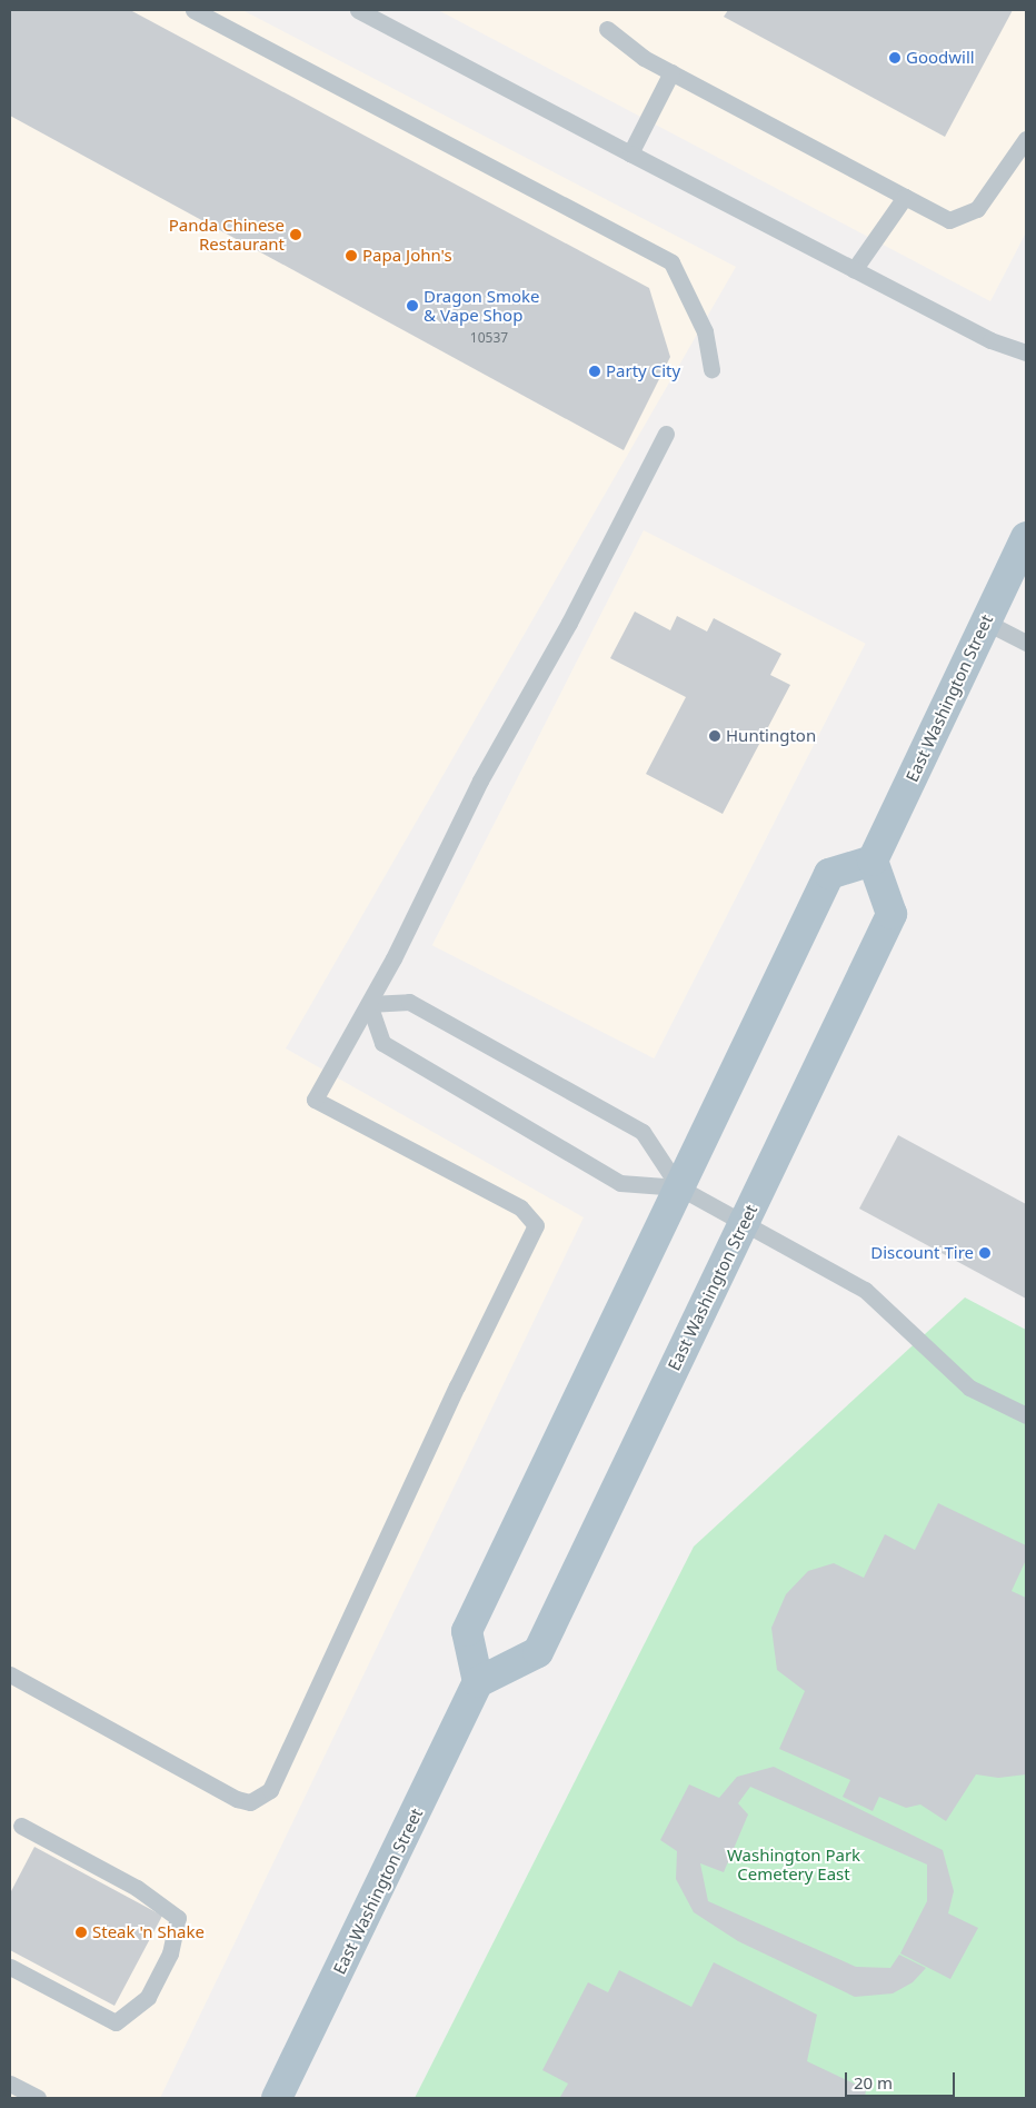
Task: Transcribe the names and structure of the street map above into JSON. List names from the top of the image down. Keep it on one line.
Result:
{"streets":{"main road":["East Washington Street"]},"parks":["Washington Park Cemetery East"],"places":["Goodwill","Panda Chinese Restaurant","Papa John's","Dragon Smoke & Vape Shop","Party City","Huntington","Discount Tire","Steak 'n Shake"],"house_numbers":["10537"],"scale_bar":"20 m"}
